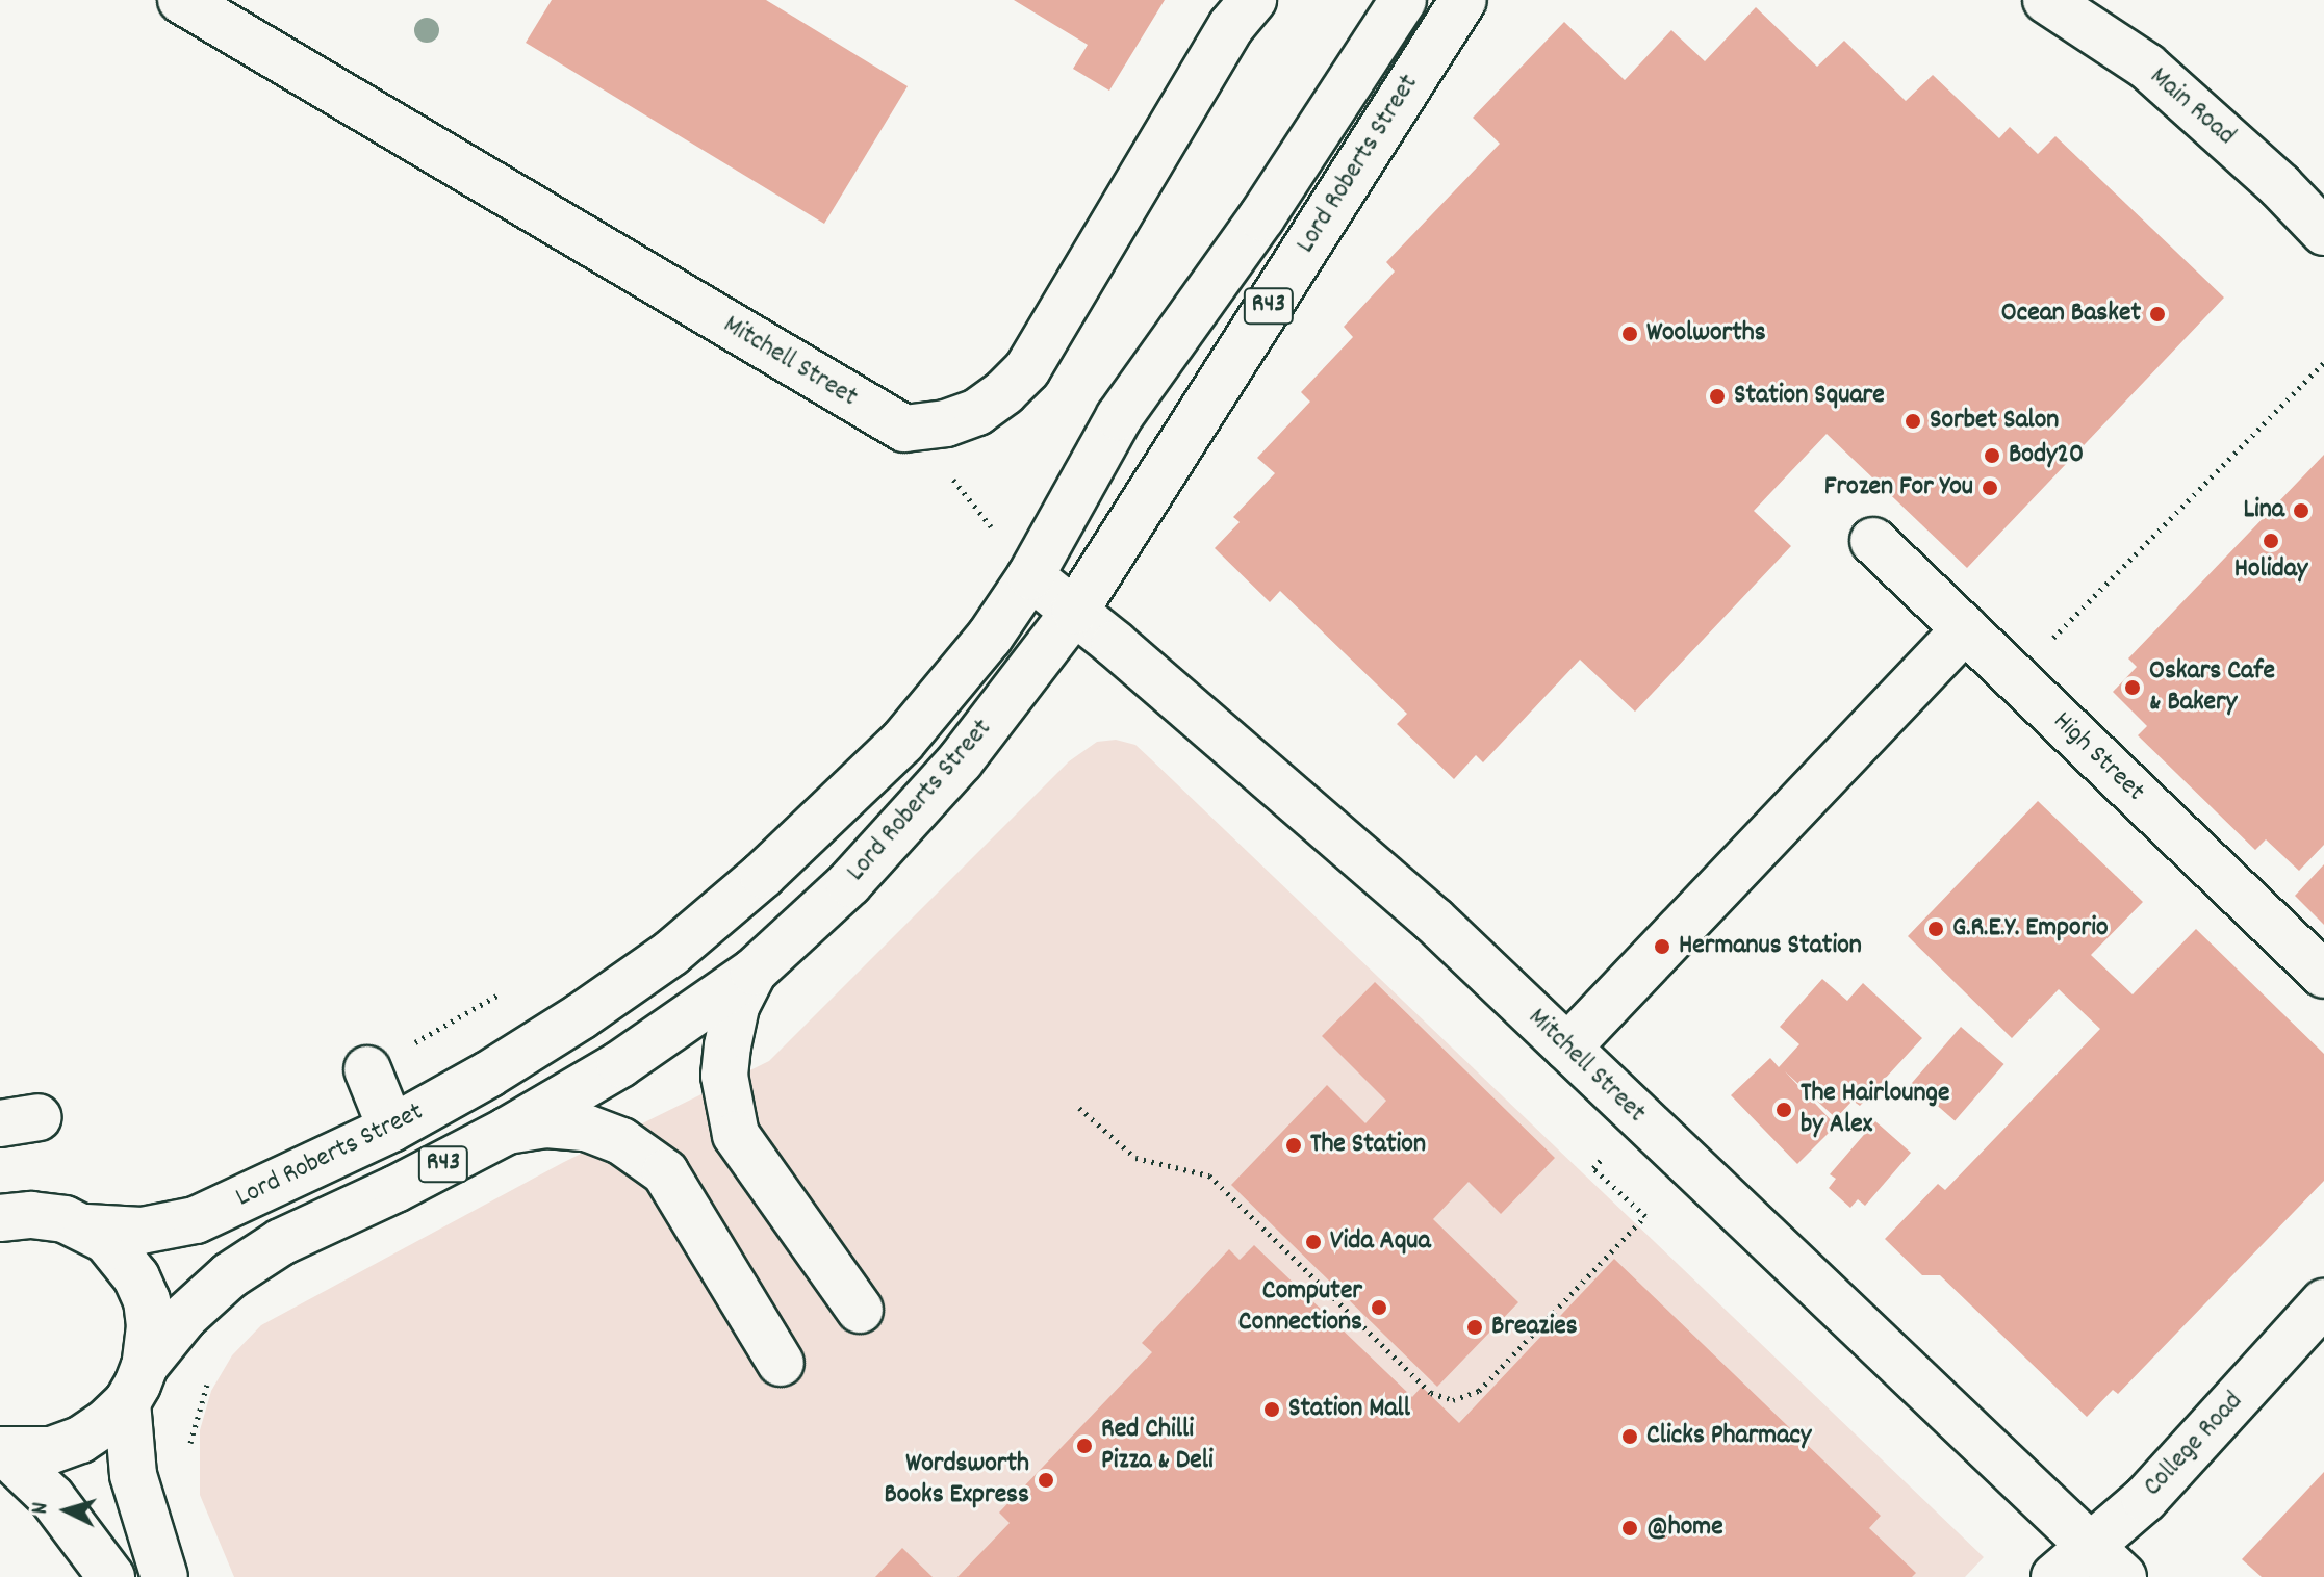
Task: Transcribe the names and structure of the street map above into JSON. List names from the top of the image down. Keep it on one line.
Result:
{"streets":{"main road":["Main Road","Lord Roberts Street","R43","Mitchell Street","High Street","College Road"]},"crossings":[["Lord Roberts Street","R43"],["Lord Roberts Street","Mitchell Street"],["Mitchell Street","College Road"]],"places":["Ocean Basket","Woolworths","Station Square","Sorbet Salon","Body20","Frozen For You","Lina","Holiday","Oskars Cafe & Bakery","G.R.E.Y. Emporio","Hermanus Station","The Hairlounge by Alex","The Station","Vida Aqua","Computer Connections","Breazies","Station Mall","Clicks Pharmacy","Red Chilli Pizza & Deli","Wordsworth Books Express","@home"],"north":"left"}
